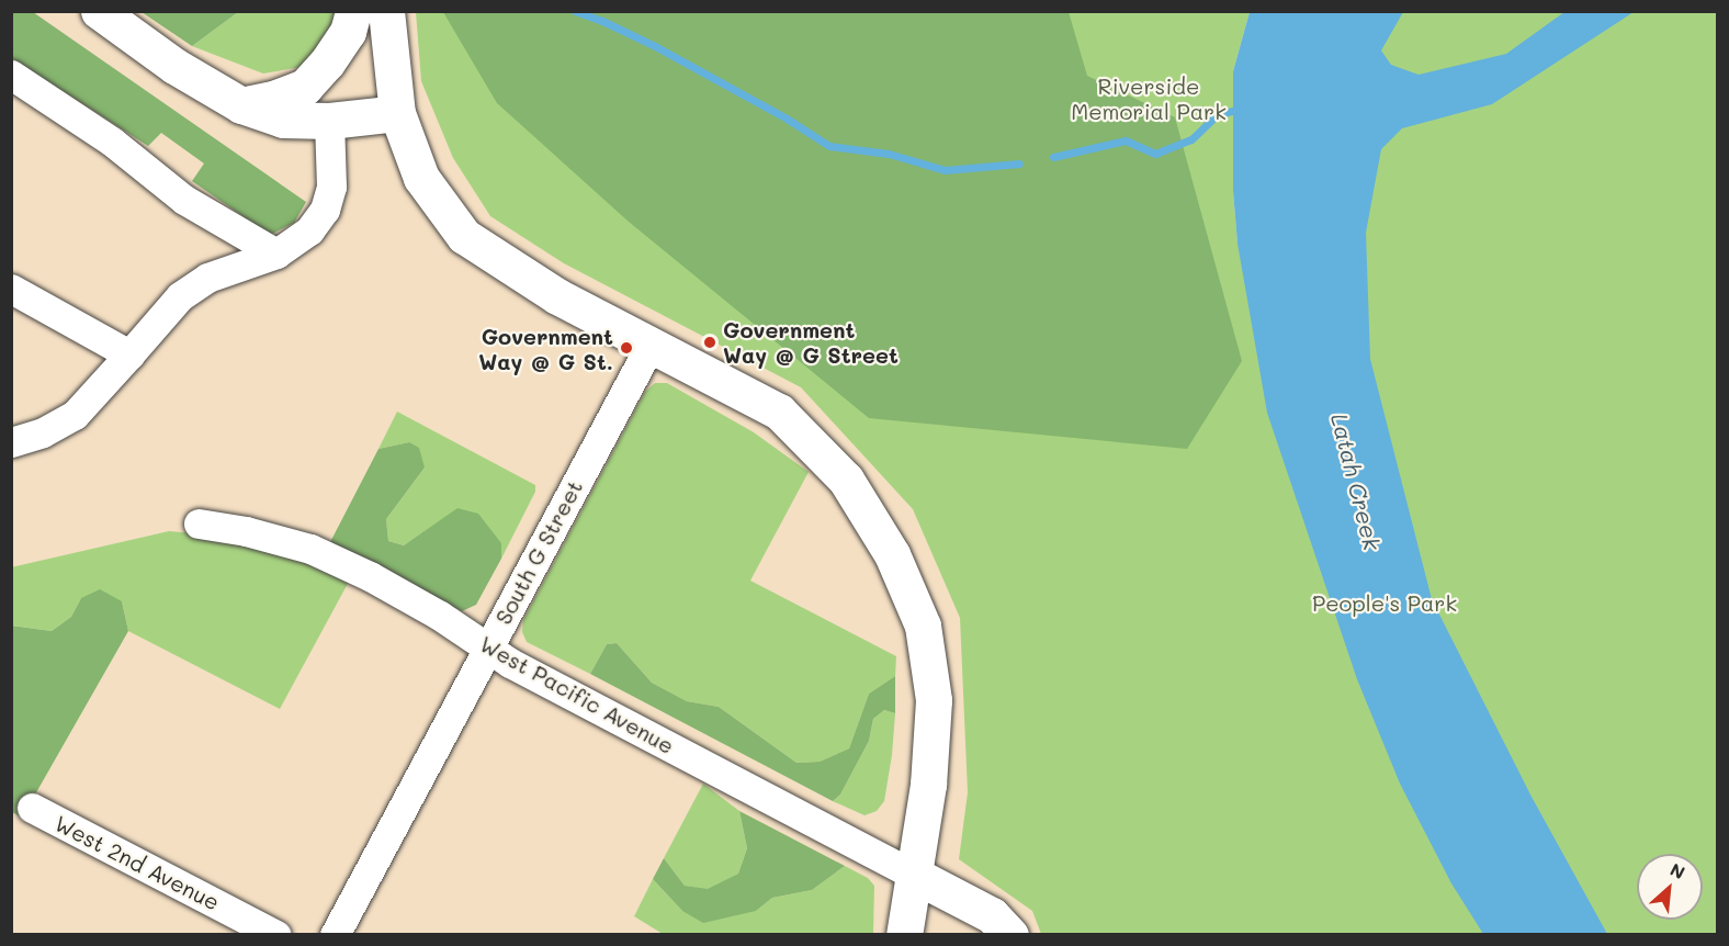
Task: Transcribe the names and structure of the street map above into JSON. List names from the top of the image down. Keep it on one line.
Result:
{"streets":{"street":["South G Street","West Pacific Avenue","West 2nd Avenue"]},"crossings":[["South G Street","West Pacific Avenue"]],"water":["Latah Creek"],"parks":["Riverside Memorial Park","People's Park"],"places":["Government Way @ G Street","Government Way @ G St."],"north":"top right"}
